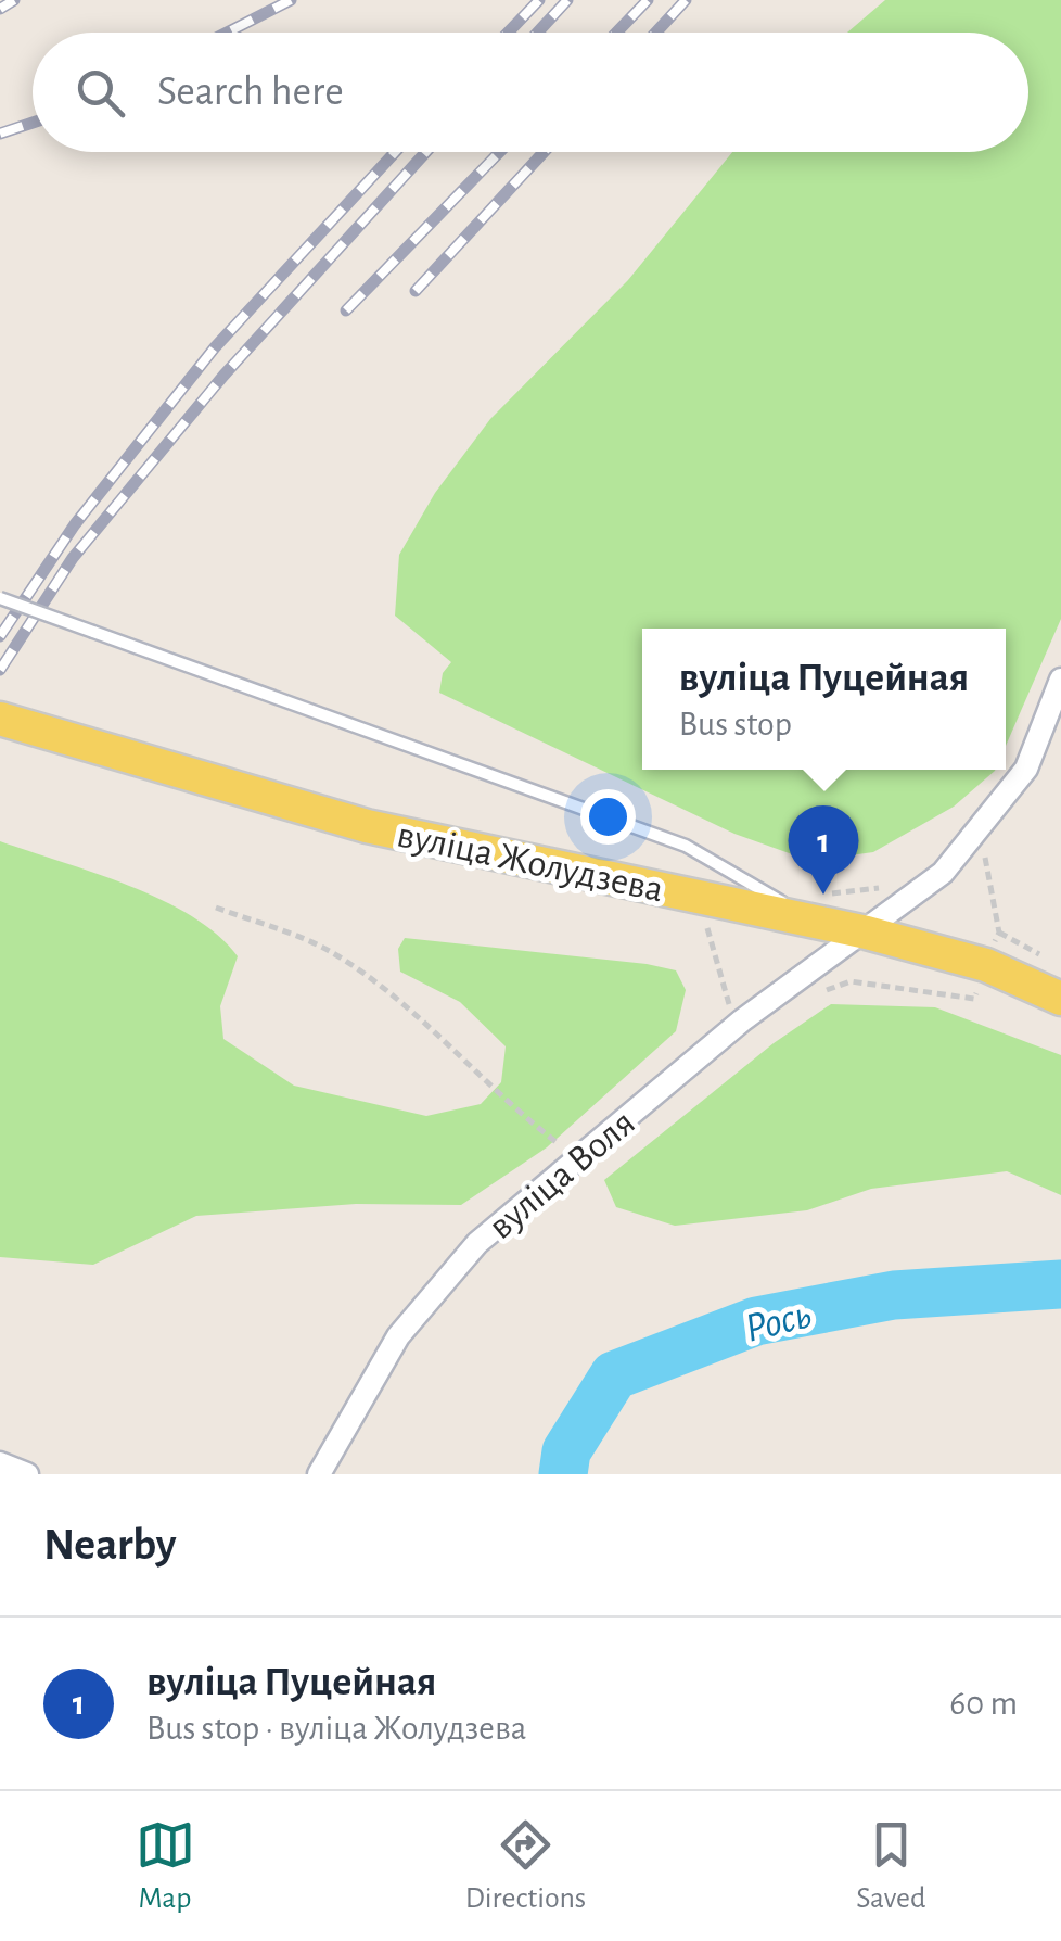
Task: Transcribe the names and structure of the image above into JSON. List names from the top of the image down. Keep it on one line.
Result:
{"streets":{"main road":["вуліца Жолудзева"],"street":["вуліца Воля"]},"crossings":[["вуліца Жолудзева","вуліца Воля"]],"water":["Рось"],"page":{"search":"Search here","popup":["вуліца Пуцейная","Bus stop"],"pins":"1","heading":"Nearby","list":[{"mark":"1","name":"вуліца Пуцейная","note":"Bus stop · вуліца Жолудзева","value":"60 m"}],"nav":["Map","Directions","Saved"]}}
